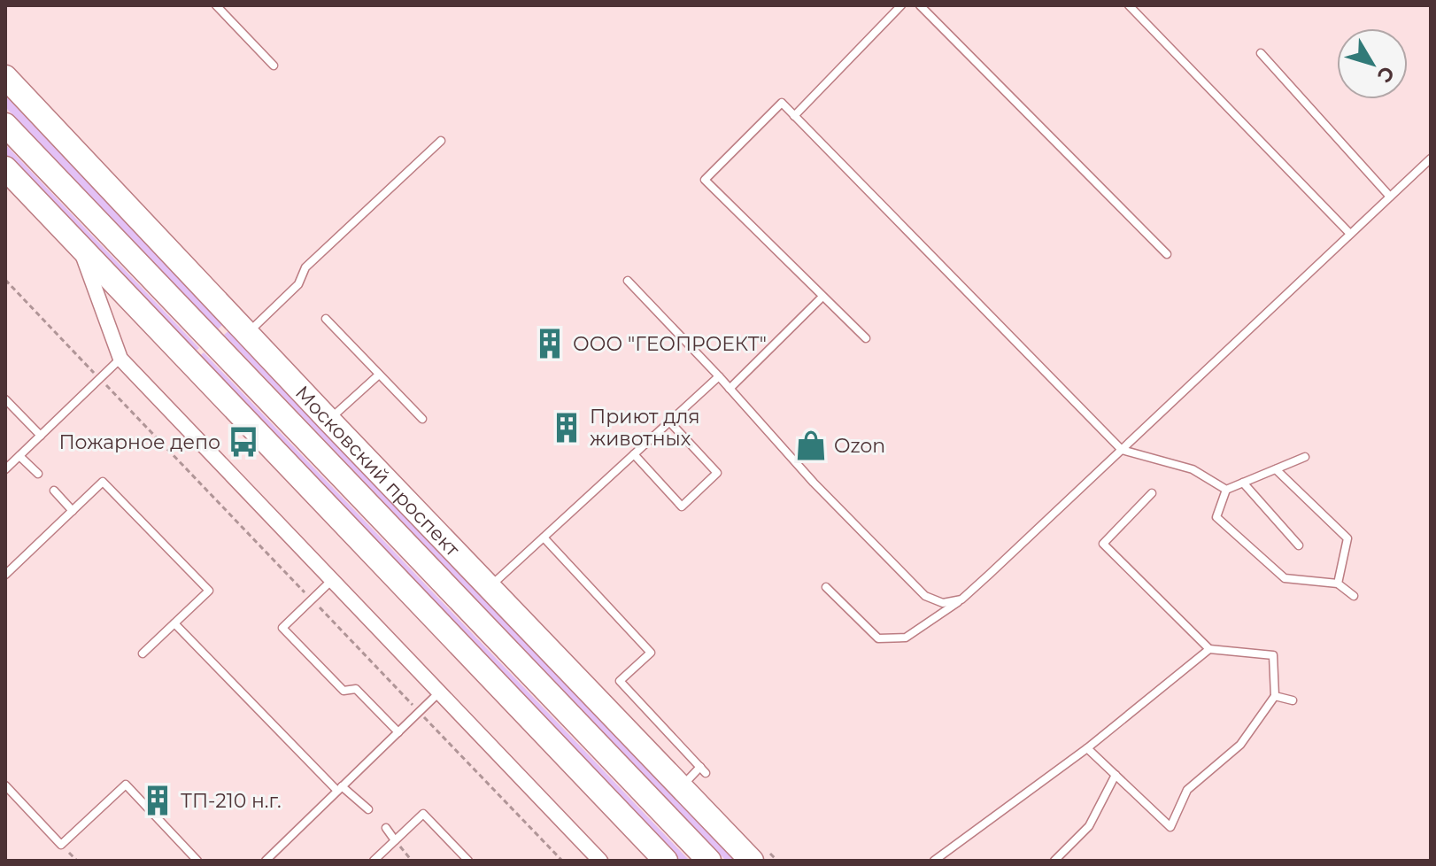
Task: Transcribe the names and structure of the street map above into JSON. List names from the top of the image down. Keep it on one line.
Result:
{"streets":{"main road":["Московский проспект"]},"places":{"building":["ООО \"ГЕОПРОЕКТ\"","Приют для животных","ТП-210 н.г."],"bus stop":["Пожарное депо"],"shop":["Ozon"]},"north":"bottom right"}
